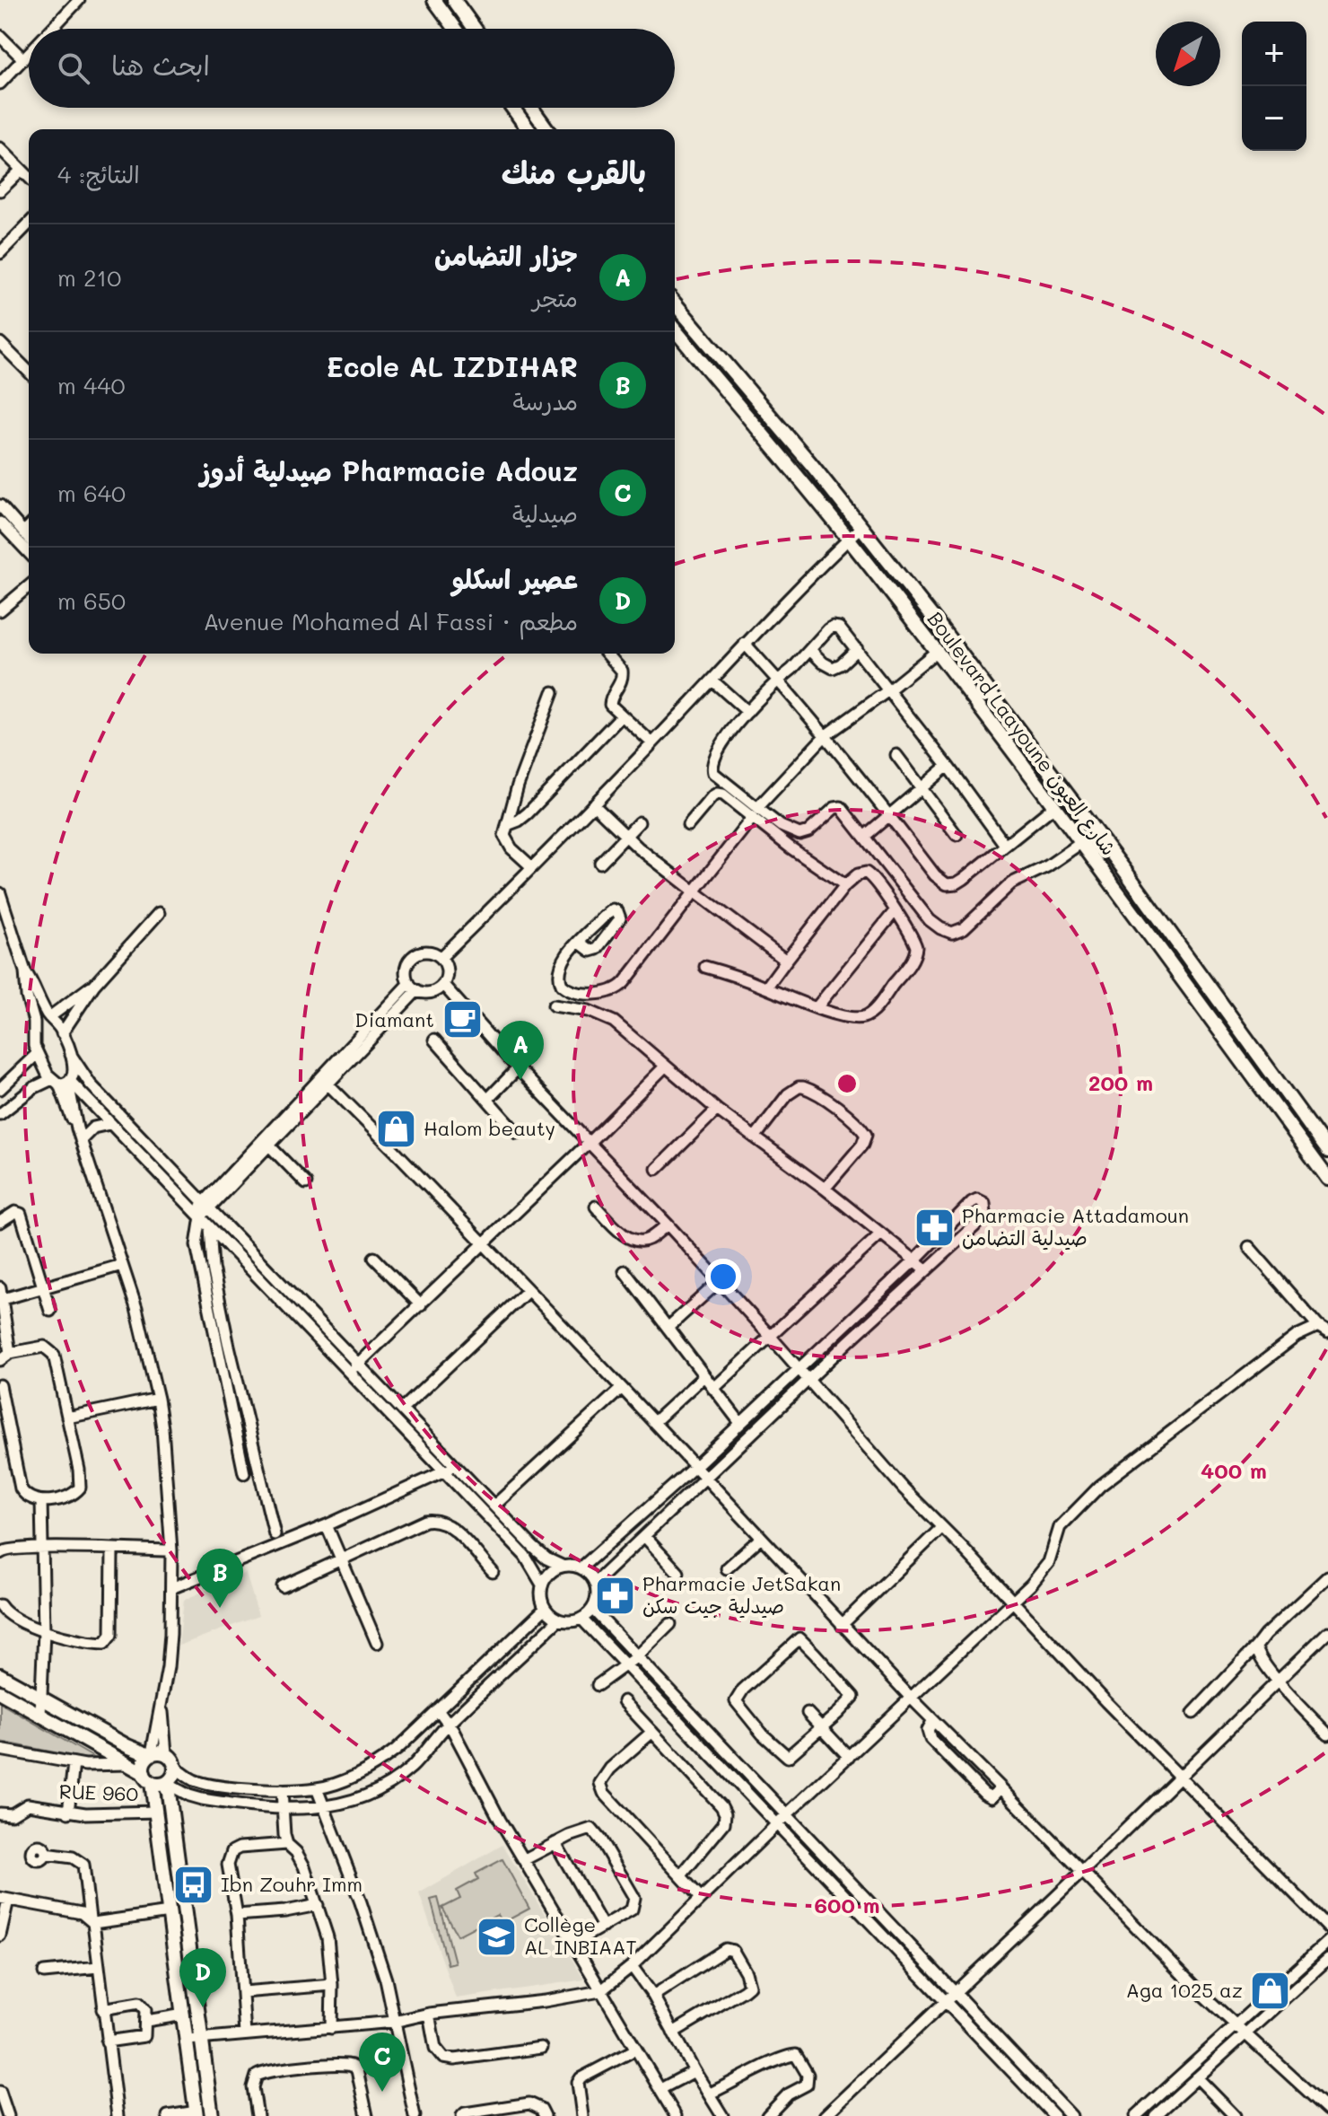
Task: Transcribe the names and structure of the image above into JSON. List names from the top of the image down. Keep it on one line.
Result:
{"streets":{"street":["Boulevard Laayoune شارع العيون","RUE 960"]},"places":{"cafe":["Diamant"],"shop":["Halom beauty","Aga 1025 az"],"pharmacy":["Pharmacie Attadamoun صيدلية التضامن","Pharmacie JetSakan صيدلية جيت سكن"],"bus stop":["Ibn Zouhr Imm"],"school or university":["Collège AL INBIAAT"]},"north":"bottom left","page":{"map_buttons":["+","−"],"search":"ابحث هنا","heading":["بالقرب منك","النتائج: 4"],"list":[{"mark":"A","name":"جزار التضامن","note":"متجر","value":"210 m"},{"mark":"B","name":"Ecole AL IZDIHAR","note":"مدرسة","value":"440 m"},{"mark":"C","name":"Pharmacie Adouz صيدلية أدوز","note":"صيدلية","value":"640 m"},{"mark":"D","name":"عصير اسكلو","note":"مطعم · Avenue Mohamed Al Fassi","value":"650 m"}],"pins":["A","B","D","C"]},"rings":["200 m","400 m","600 m"]}
